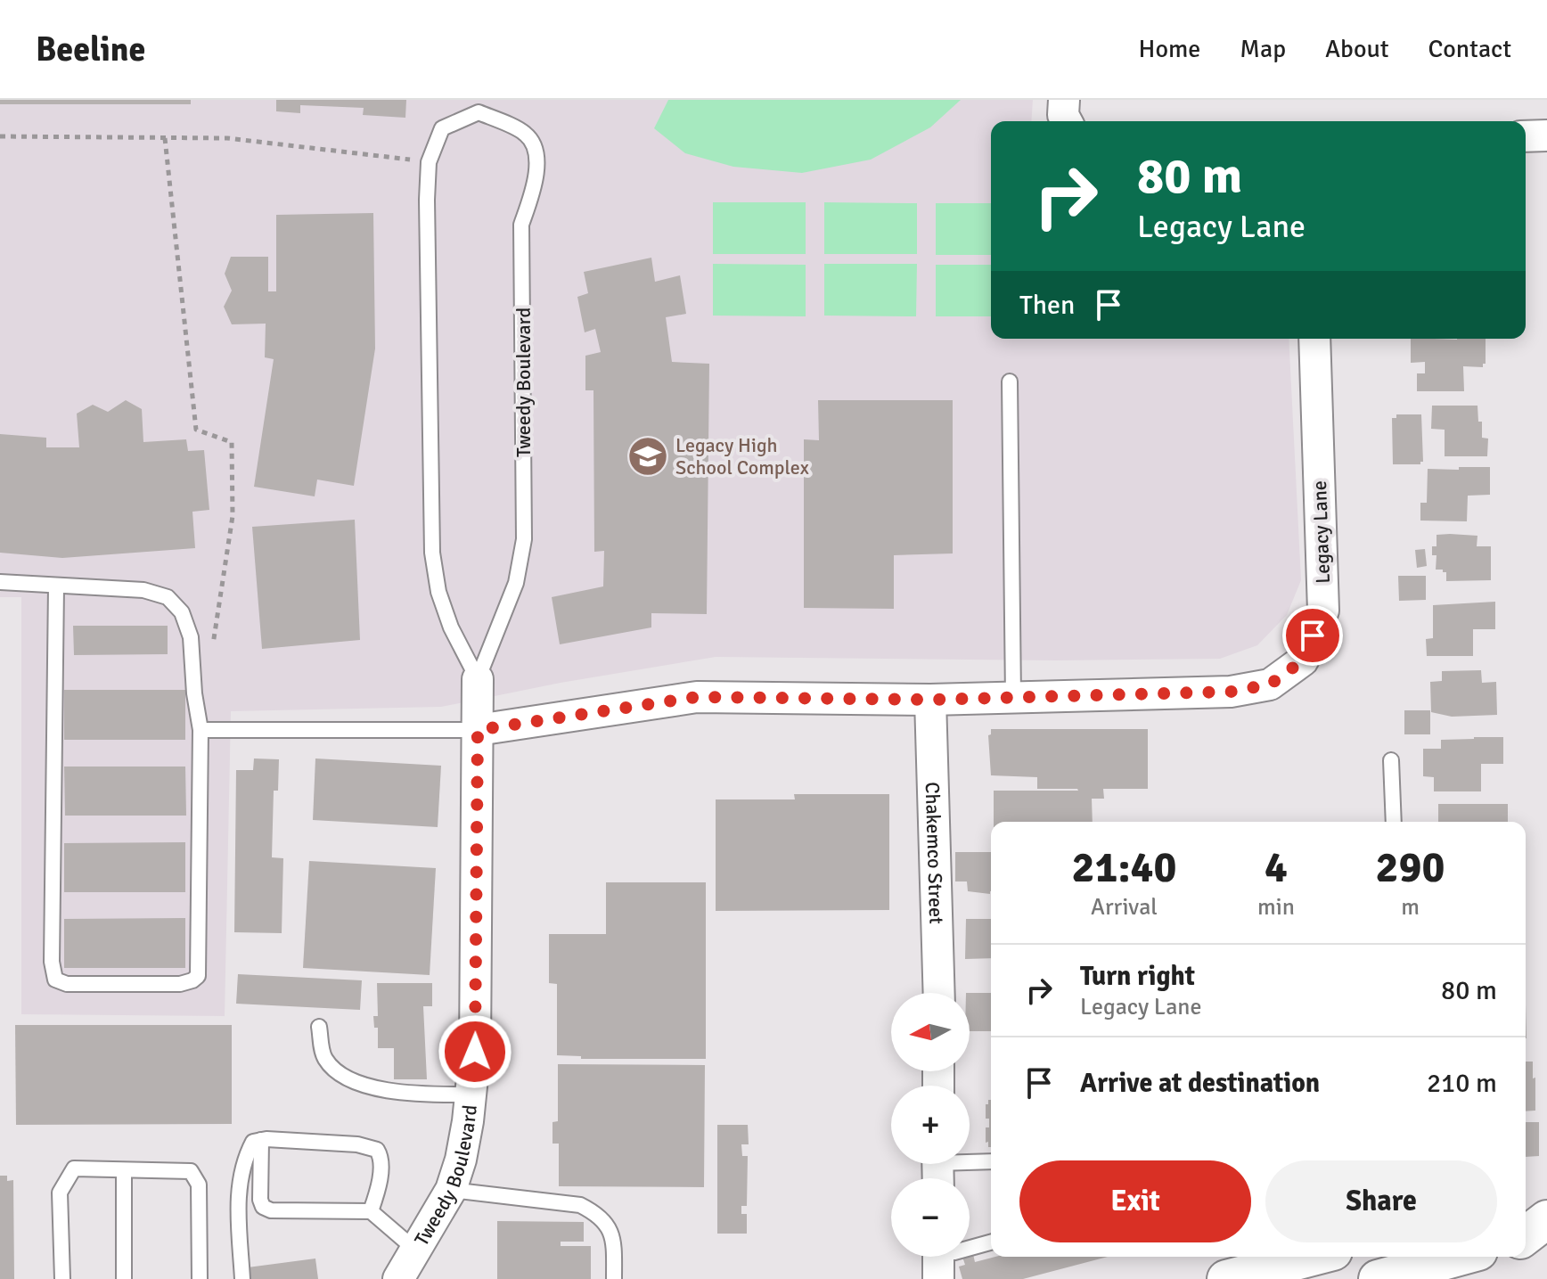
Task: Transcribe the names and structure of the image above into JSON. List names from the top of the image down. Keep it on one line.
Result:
{"streets":{"street":["Tweedy Boulevard","Legacy Lane","Chakemco Street"]},"crossings":[["Tweedy Boulevard","Legacy Lane"],["Legacy Lane","Chakemco Street"]],"places":{"school or university":["Legacy High School Complex"]},"north":"left","page":{"header":"Beeline","nav":["Home","Map","About","Contact"],"turn":["80 m","Legacy Lane"],"then":"Then","eta":["21:40","Arrival","4","min","290","m"],"list":[{"name":"Turn right","note":"Legacy Lane","value":"80 m"},{"name":"Arrive at destination","value":"210 m"}],"map_buttons":["+","−"],"buttons":["Exit","Share"]}}
